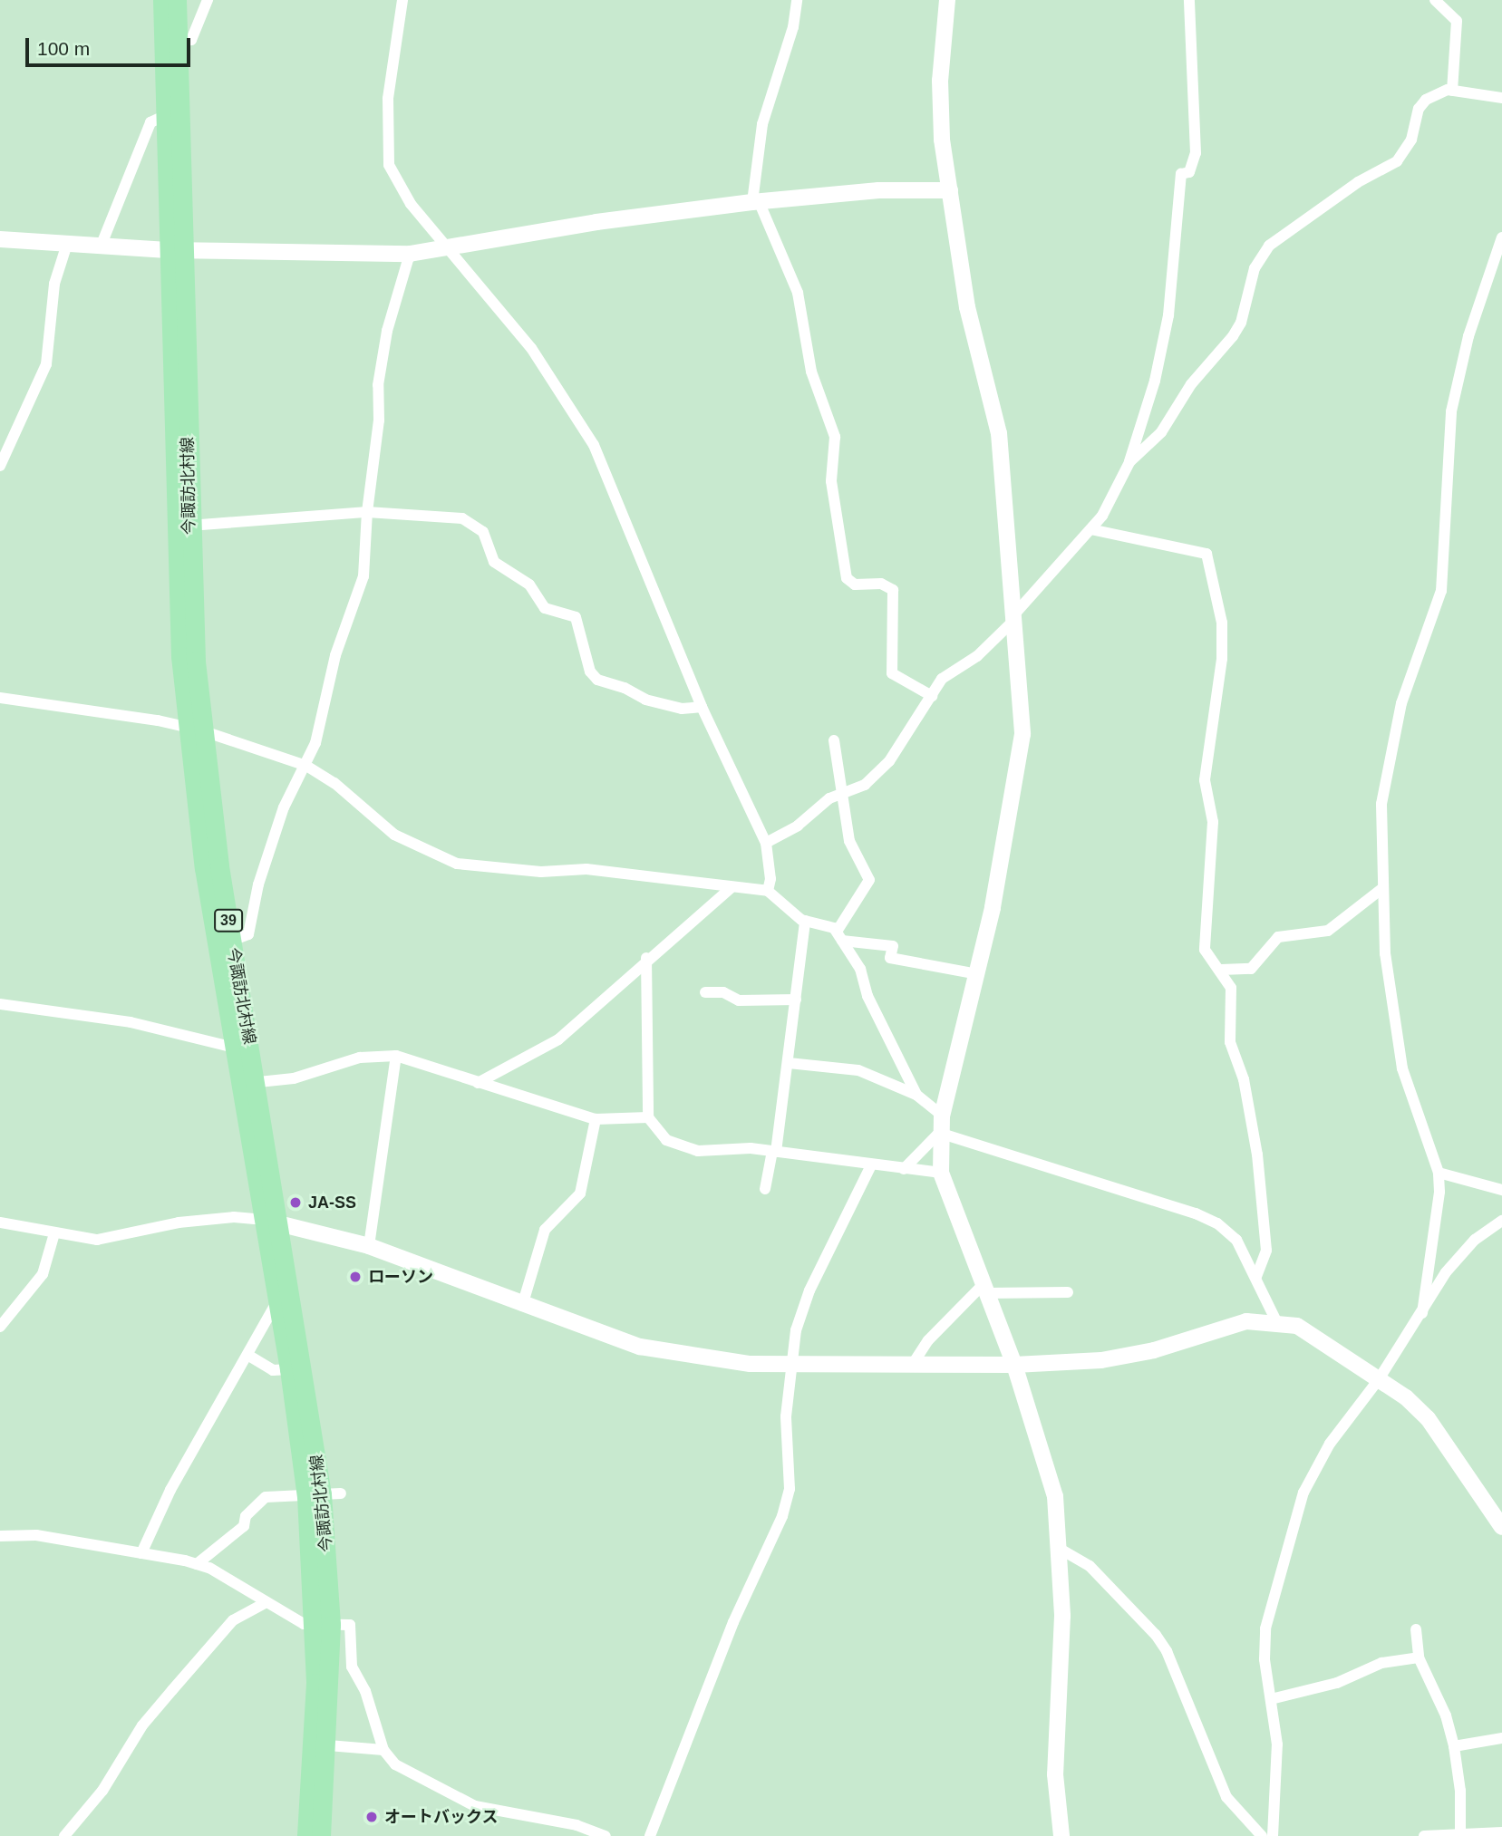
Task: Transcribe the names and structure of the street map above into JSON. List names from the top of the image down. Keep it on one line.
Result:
{"streets":{"main road":["今諏訪北村線","39"]},"places":["JA-SS","ローソン","オートバックス"],"scale_bar":"100 m"}
